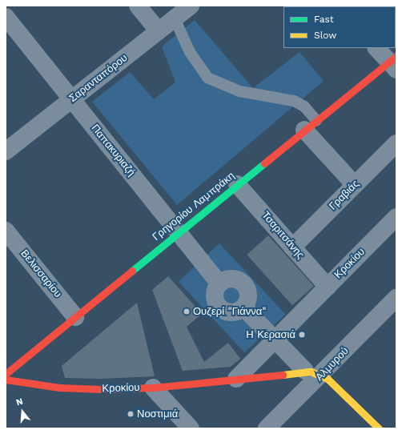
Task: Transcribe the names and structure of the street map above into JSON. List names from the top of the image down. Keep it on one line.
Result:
{"streets":{"main road":["Γρηγορίου Λαμπράκη","Κροκίου"],"street":["Σαρανταπόρου","Παπακυριαζή","Γραβιάς","Τσαριτσάνης","Βελισσαρίου","Αλμυρού"]},"crossings":[["Σαρανταπόρου","Παπακυριαζή"],["Παπακυριαζή","Γρηγορίου Λαμπράκη"],["Γραβιάς","Τσαριτσάνης"],["Γρηγορίου Λαμπράκη","Τσαριτσάνης"],["Γρηγορίου Λαμπράκη","Βελισσαρίου"],["Τσαριτσάνης","Κροκίου"],["Κροκίου","Αλμυρού"]],"places":["Ουζερί \"Γιάννα\"","Η Κερασιά","Νοστιμιά"],"legend":["Fast","Slow"],"north":"top"}
